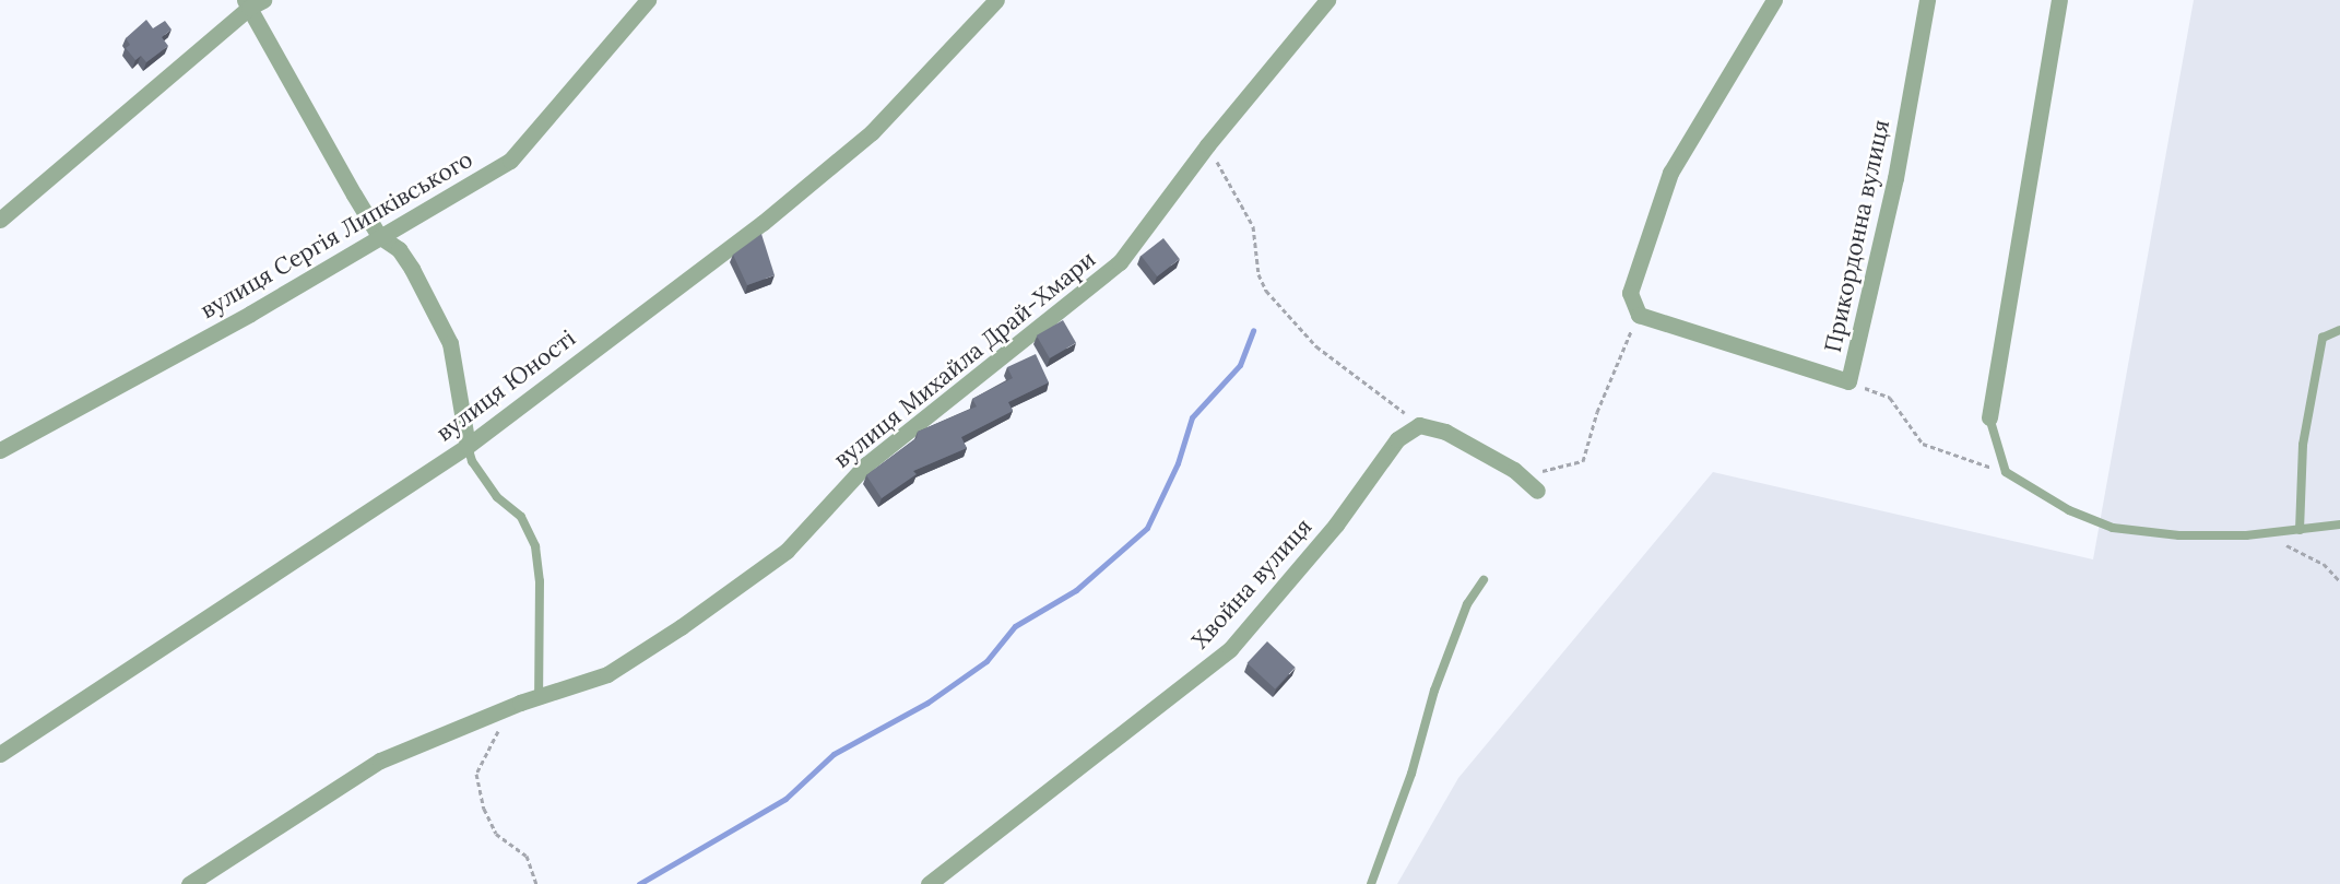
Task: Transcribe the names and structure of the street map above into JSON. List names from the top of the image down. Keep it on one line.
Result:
{"streets":{"street":["вулиця Сергія Липківського","Прикордонна вулиця","вулиця Михайла Драй-Хмари","вулиця Юності","Хвойна вулиця"]}}
